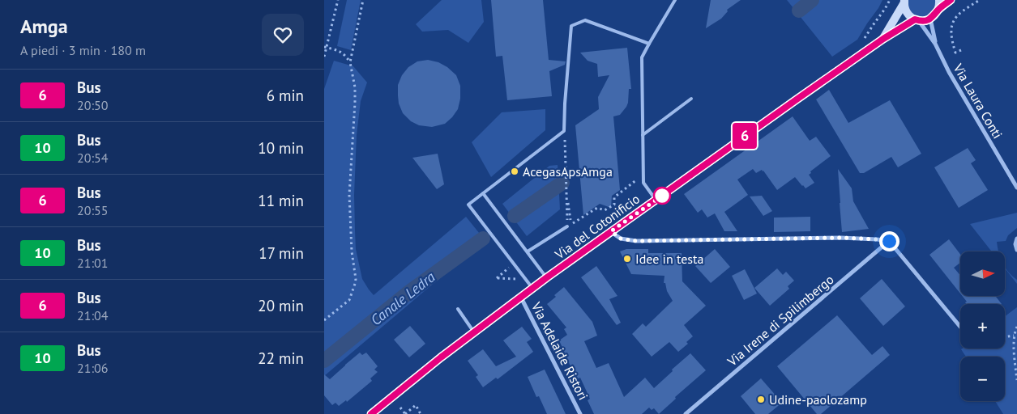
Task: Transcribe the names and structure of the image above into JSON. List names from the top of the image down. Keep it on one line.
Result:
{"streets":{"main road":["Via del Cotonificio"],"street":["Via Laura Conti","Via Irene di Spilimbergo","Via Adelaide Ristori"]},"crossings":[["Via Laura Conti","Via del Cotonificio"],["Via del Cotonificio","Via Adelaide Ristori"]],"water":["Canale Ledra"],"places":["AcegasApsAmga","Idee in testa","Udine-paolozamp"],"lines":["bus line 6"],"north":"right","page":{"heading":["Amga","A piedi · 3 min · 180 m"],"on_map":"6","list":[{"mark":"6","name":"Bus","note":"20:50","value":"6 min"},{"mark":"10","name":"Bus","note":"20:54","value":"10 min"},{"mark":"6","name":"Bus","note":"20:55","value":"11 min"},{"mark":"10","name":"Bus","note":"21:01","value":"17 min"},{"mark":"6","name":"Bus","note":"21:04","value":"20 min"},{"mark":"10","name":"Bus","note":"21:06","value":"22 min"}],"map_buttons":["+","−"]}}
